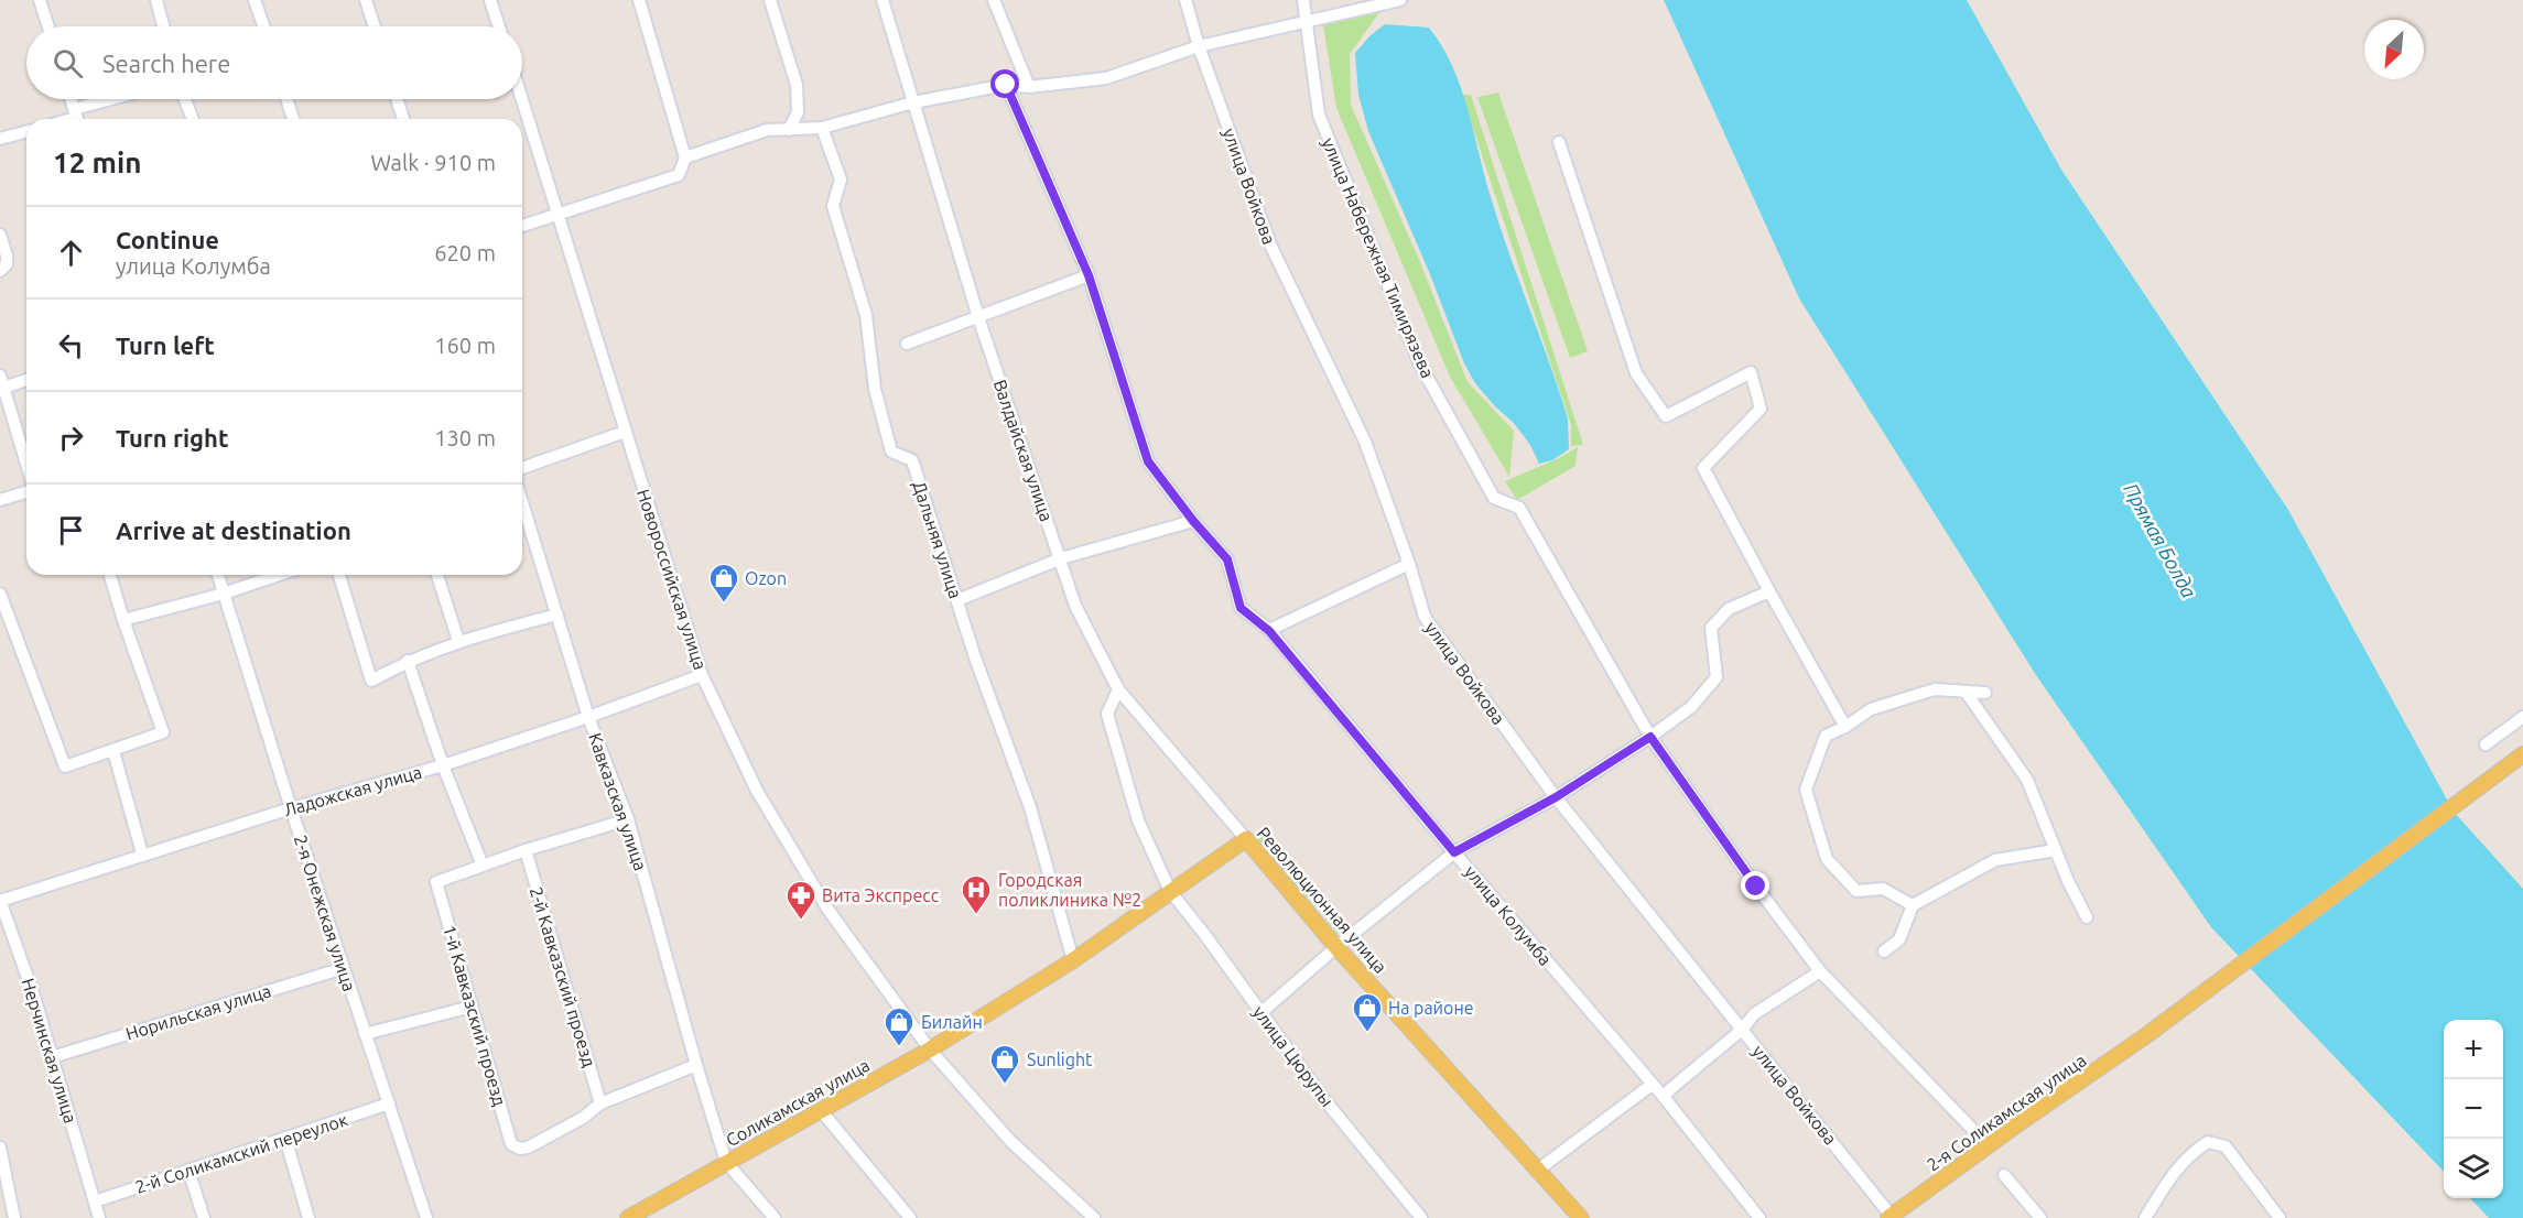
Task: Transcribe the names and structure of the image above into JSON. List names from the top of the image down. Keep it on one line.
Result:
{"streets":{"main road":["Революционная улица","Соликамская улица","2-я Соликамская улица"],"street":["улица Войкова","улица Набережная Тимирязева","Валдайская улица","Дальняя улица","Новороссийская улица","Ладожская улица","Кавказская улица","2-я Онежская улица","улица Колумба","2-й Кавказский проезд","Норильская улица","1-й Кавказский проезд","Нерчинская улица","улица Цюрупы","2-й Соликамский переулок"]},"crossings":[["улица Войкова","2-я Соликамская улица"],["Валдайская улица","Революционная улица"],["Дальняя улица","Соликамская улица"],["Новороссийская улица","Ладожская улица"],["Новороссийская улица","Соликамская улица"],["Ладожская улица","Кавказская улица"],["Ладожская улица","2-я Онежская улица"],["Ладожская улица","Нерчинская улица"],["Кавказская улица","1-й Кавказский проезд"],["Кавказская улица","Соликамская улица"],["Революционная улица","Соликамская улица"],["2-я Онежская улица","Норильская улица"],["2-я Онежская улица","2-й Соликамский переулок"],["2-й Кавказский проезд","1-й Кавказский проезд"],["Норильская улица","Нерчинская улица"],["Нерчинская улица","2-й Соликамский переулок"],["улица Цюрупы","Соликамская улица"]],"water":["Прямая Болда"],"places":{"shop":["Ozon","На районе","Билайн","Sunlight"],"hospital":["Городская поликлиника №2"],"pharmacy":["Вита Экспресс"]},"north":"bottom left","page":{"search":"Search here","heading":["12 min","Walk · 910 m"],"list":[["Continue","улица Колумба","620 m"],["Turn left","160 m"],["Turn right","130 m"],"Arrive at destination"],"map_buttons":["+","−"]}}
